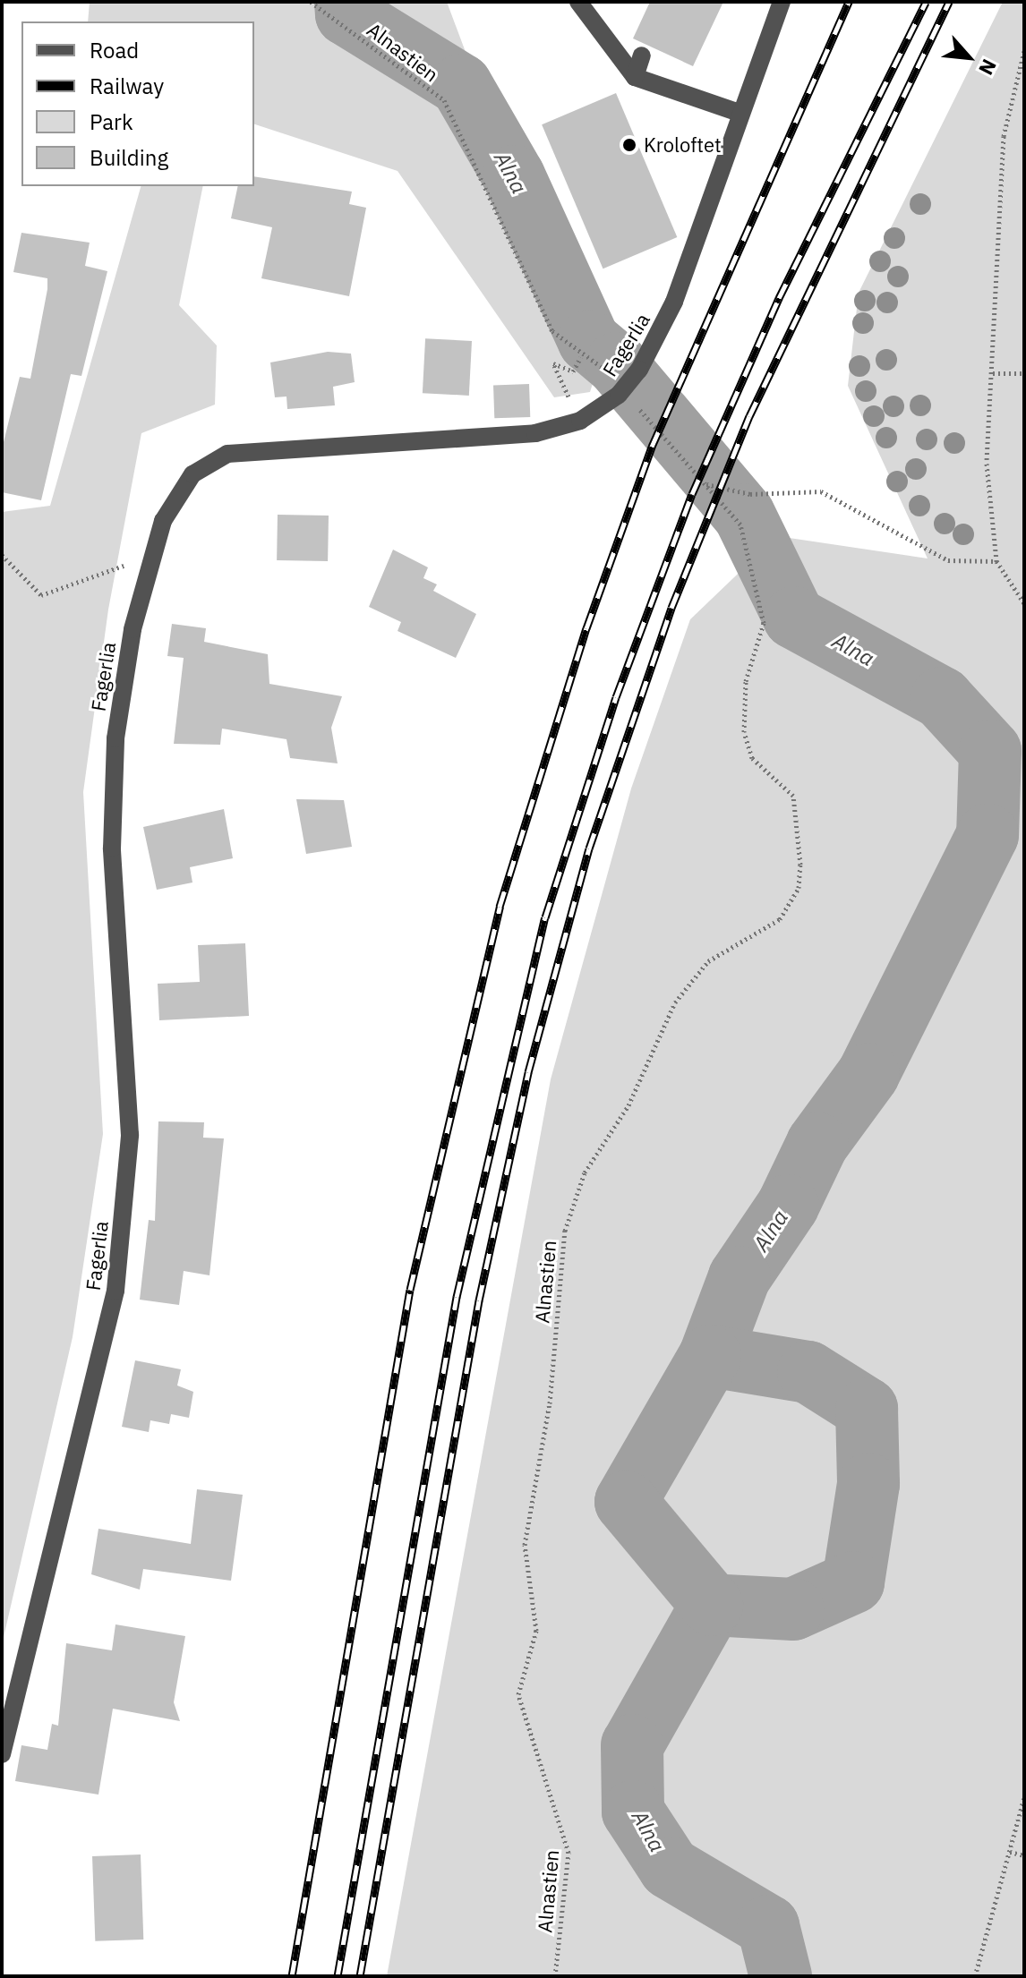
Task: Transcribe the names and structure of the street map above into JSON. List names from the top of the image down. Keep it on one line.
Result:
{"streets":{"lane":["Fagerlia"],"path":["Alnastien"]},"water":["Alna"],"places":["Kroloftet"],"legend":["Road","Railway","Park","Building"],"north":"bottom right"}
